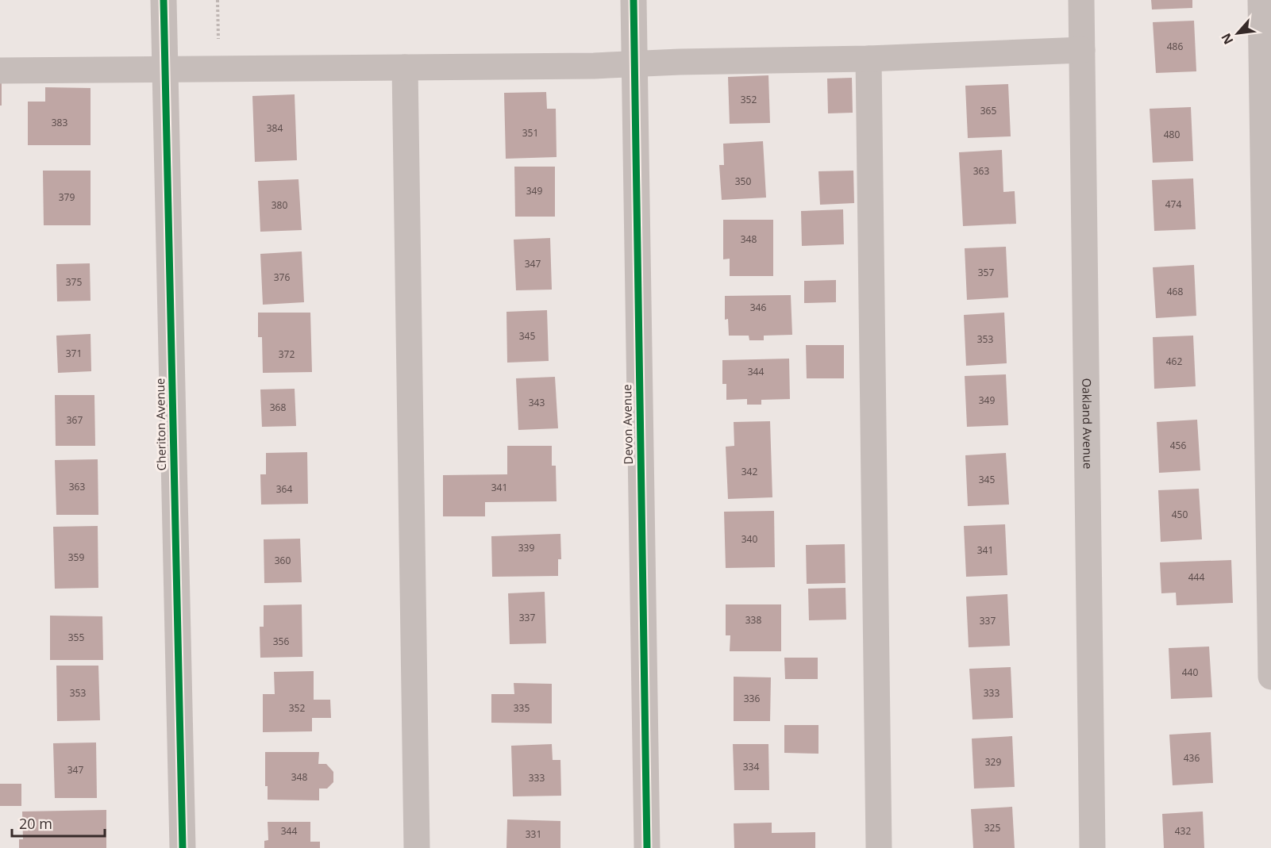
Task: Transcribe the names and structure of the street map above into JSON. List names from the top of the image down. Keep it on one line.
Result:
{"streets":{"street":["Oakland Avenue","Cheriton Avenue","Devon Avenue"]},"house_numbers":["486","352","365","383","384","351","480","363","350","349","379","474","380","348","347","357","376","375","468","346","345","353","371","372","462","344","349","343","368","367","456","342","345","363","341","364","450","340","339","341","359","360","444","337","338","337","355","356","440","353","333","336","352","335","436","329","334","347","348","333","325","344","432","331"],"scale_bar":"20 m","north":"bottom left"}
